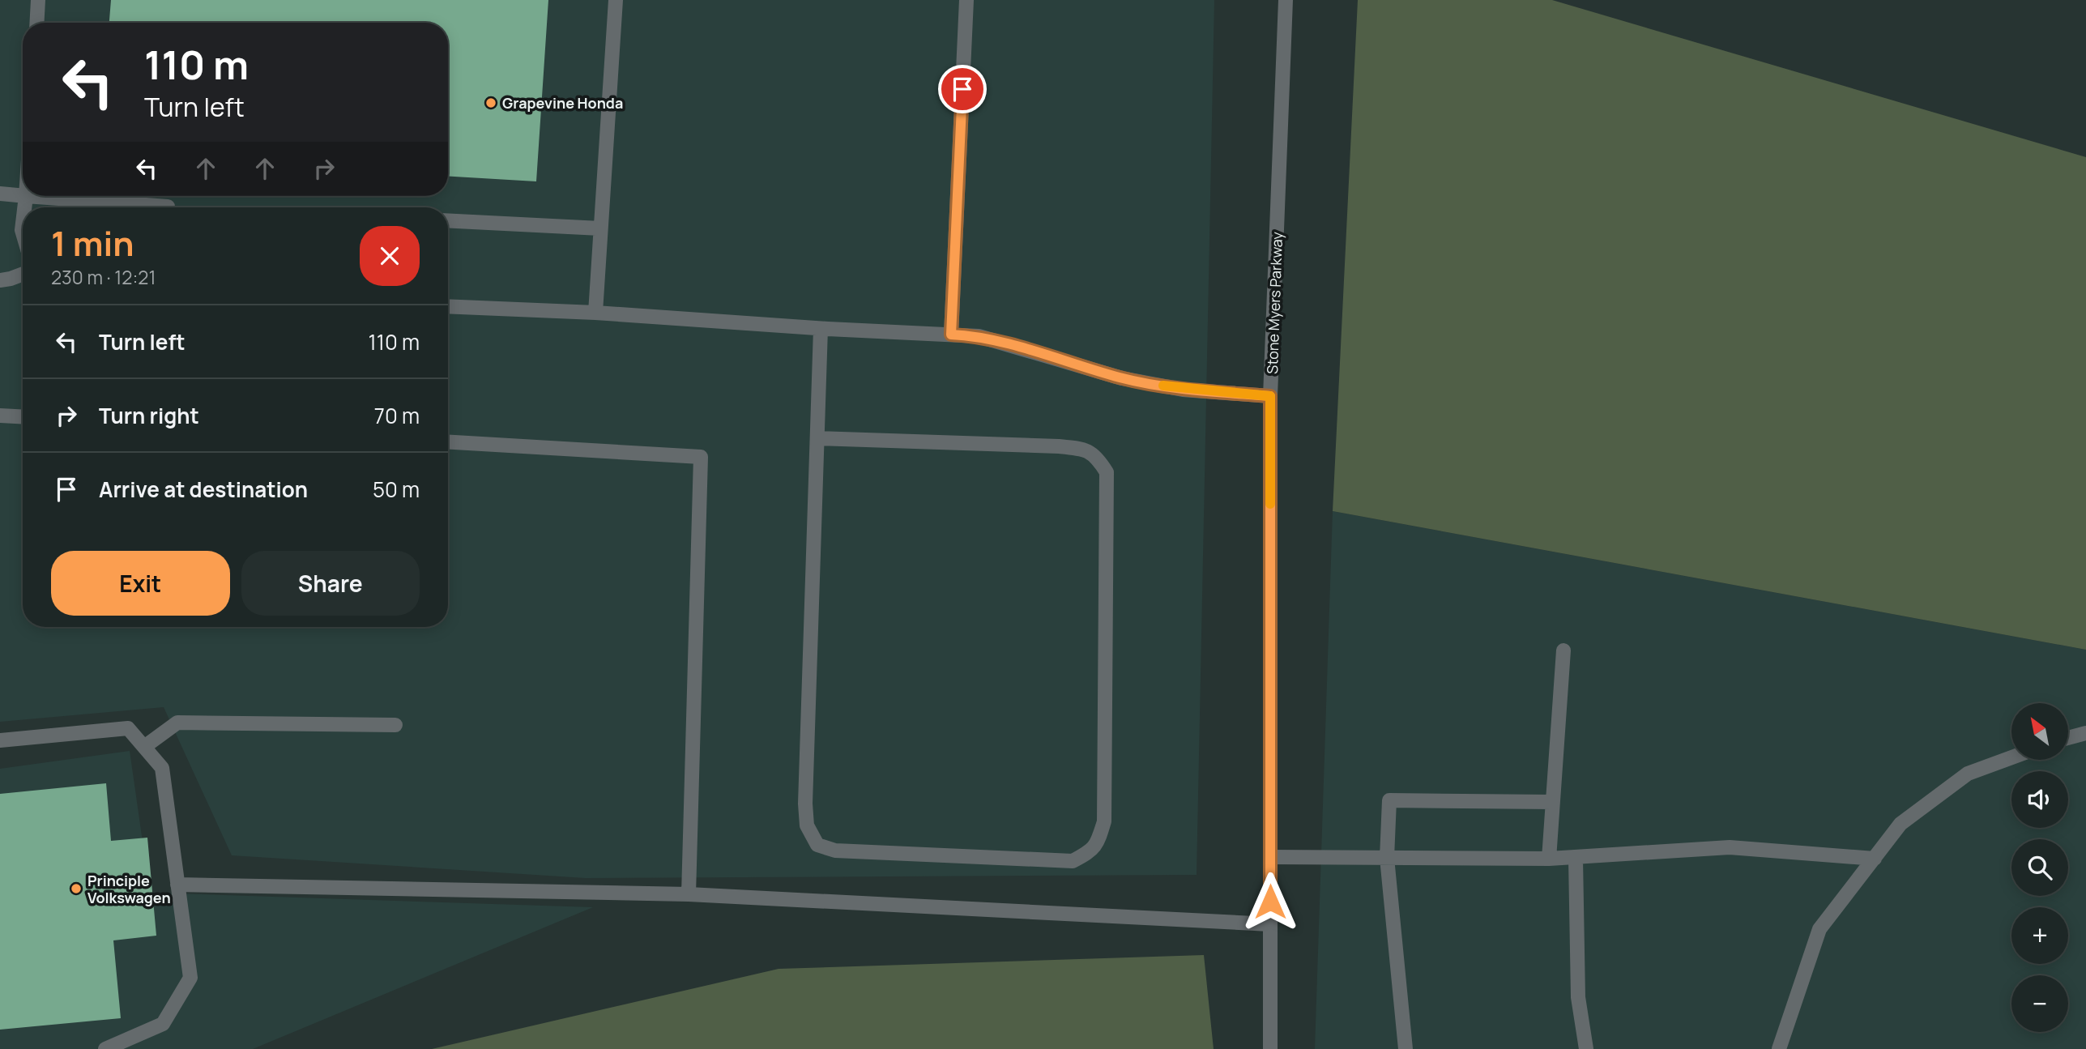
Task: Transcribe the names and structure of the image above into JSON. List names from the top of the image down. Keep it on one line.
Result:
{"streets":{"street":["Stone Myers Parkway"]},"places":["Grapevine Honda","Principle Volkswagen"],"north":"top left","page":{"turn":["110 m","Turn left"],"heading":["1 min","230 m · 12:21"],"list":[{"name":"Turn left","value":"110 m"},{"name":"Turn right","value":"70 m"},{"name":"Arrive at destination","value":"50 m"}],"buttons":["Exit","Share"],"map_buttons":["+","−"]}}
